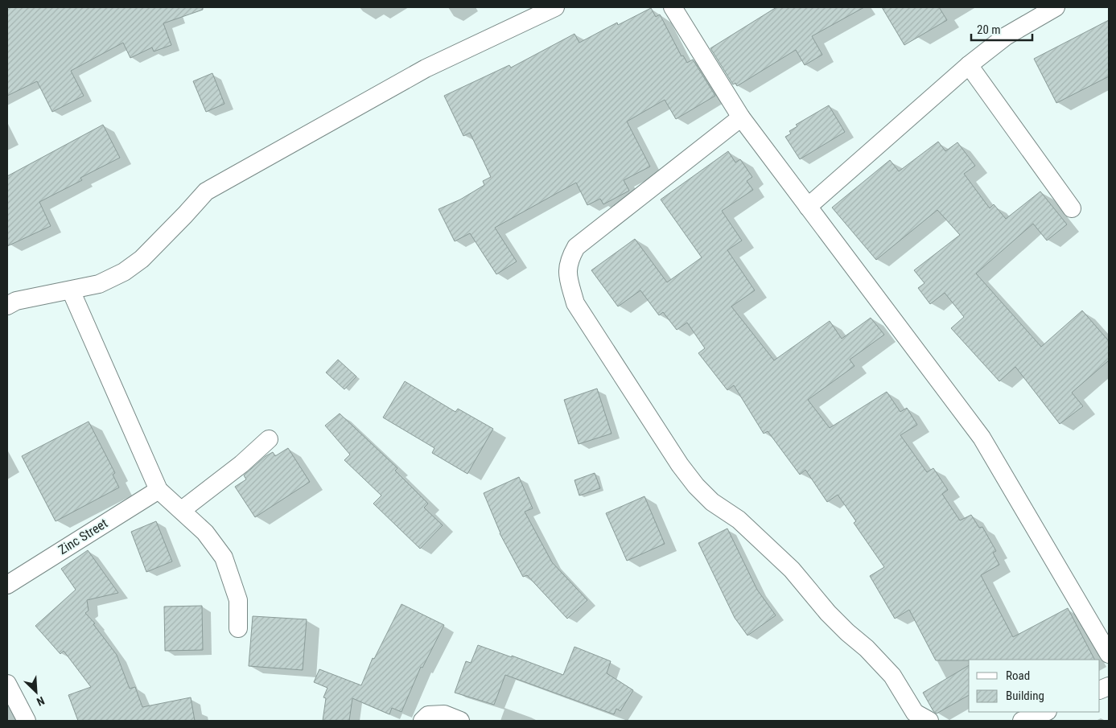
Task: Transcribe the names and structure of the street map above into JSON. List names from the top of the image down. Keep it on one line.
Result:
{"streets":{"street":["Zinc Street"]},"legend":["Road","Building"],"scale_bar":"20 m","north":"bottom right"}
